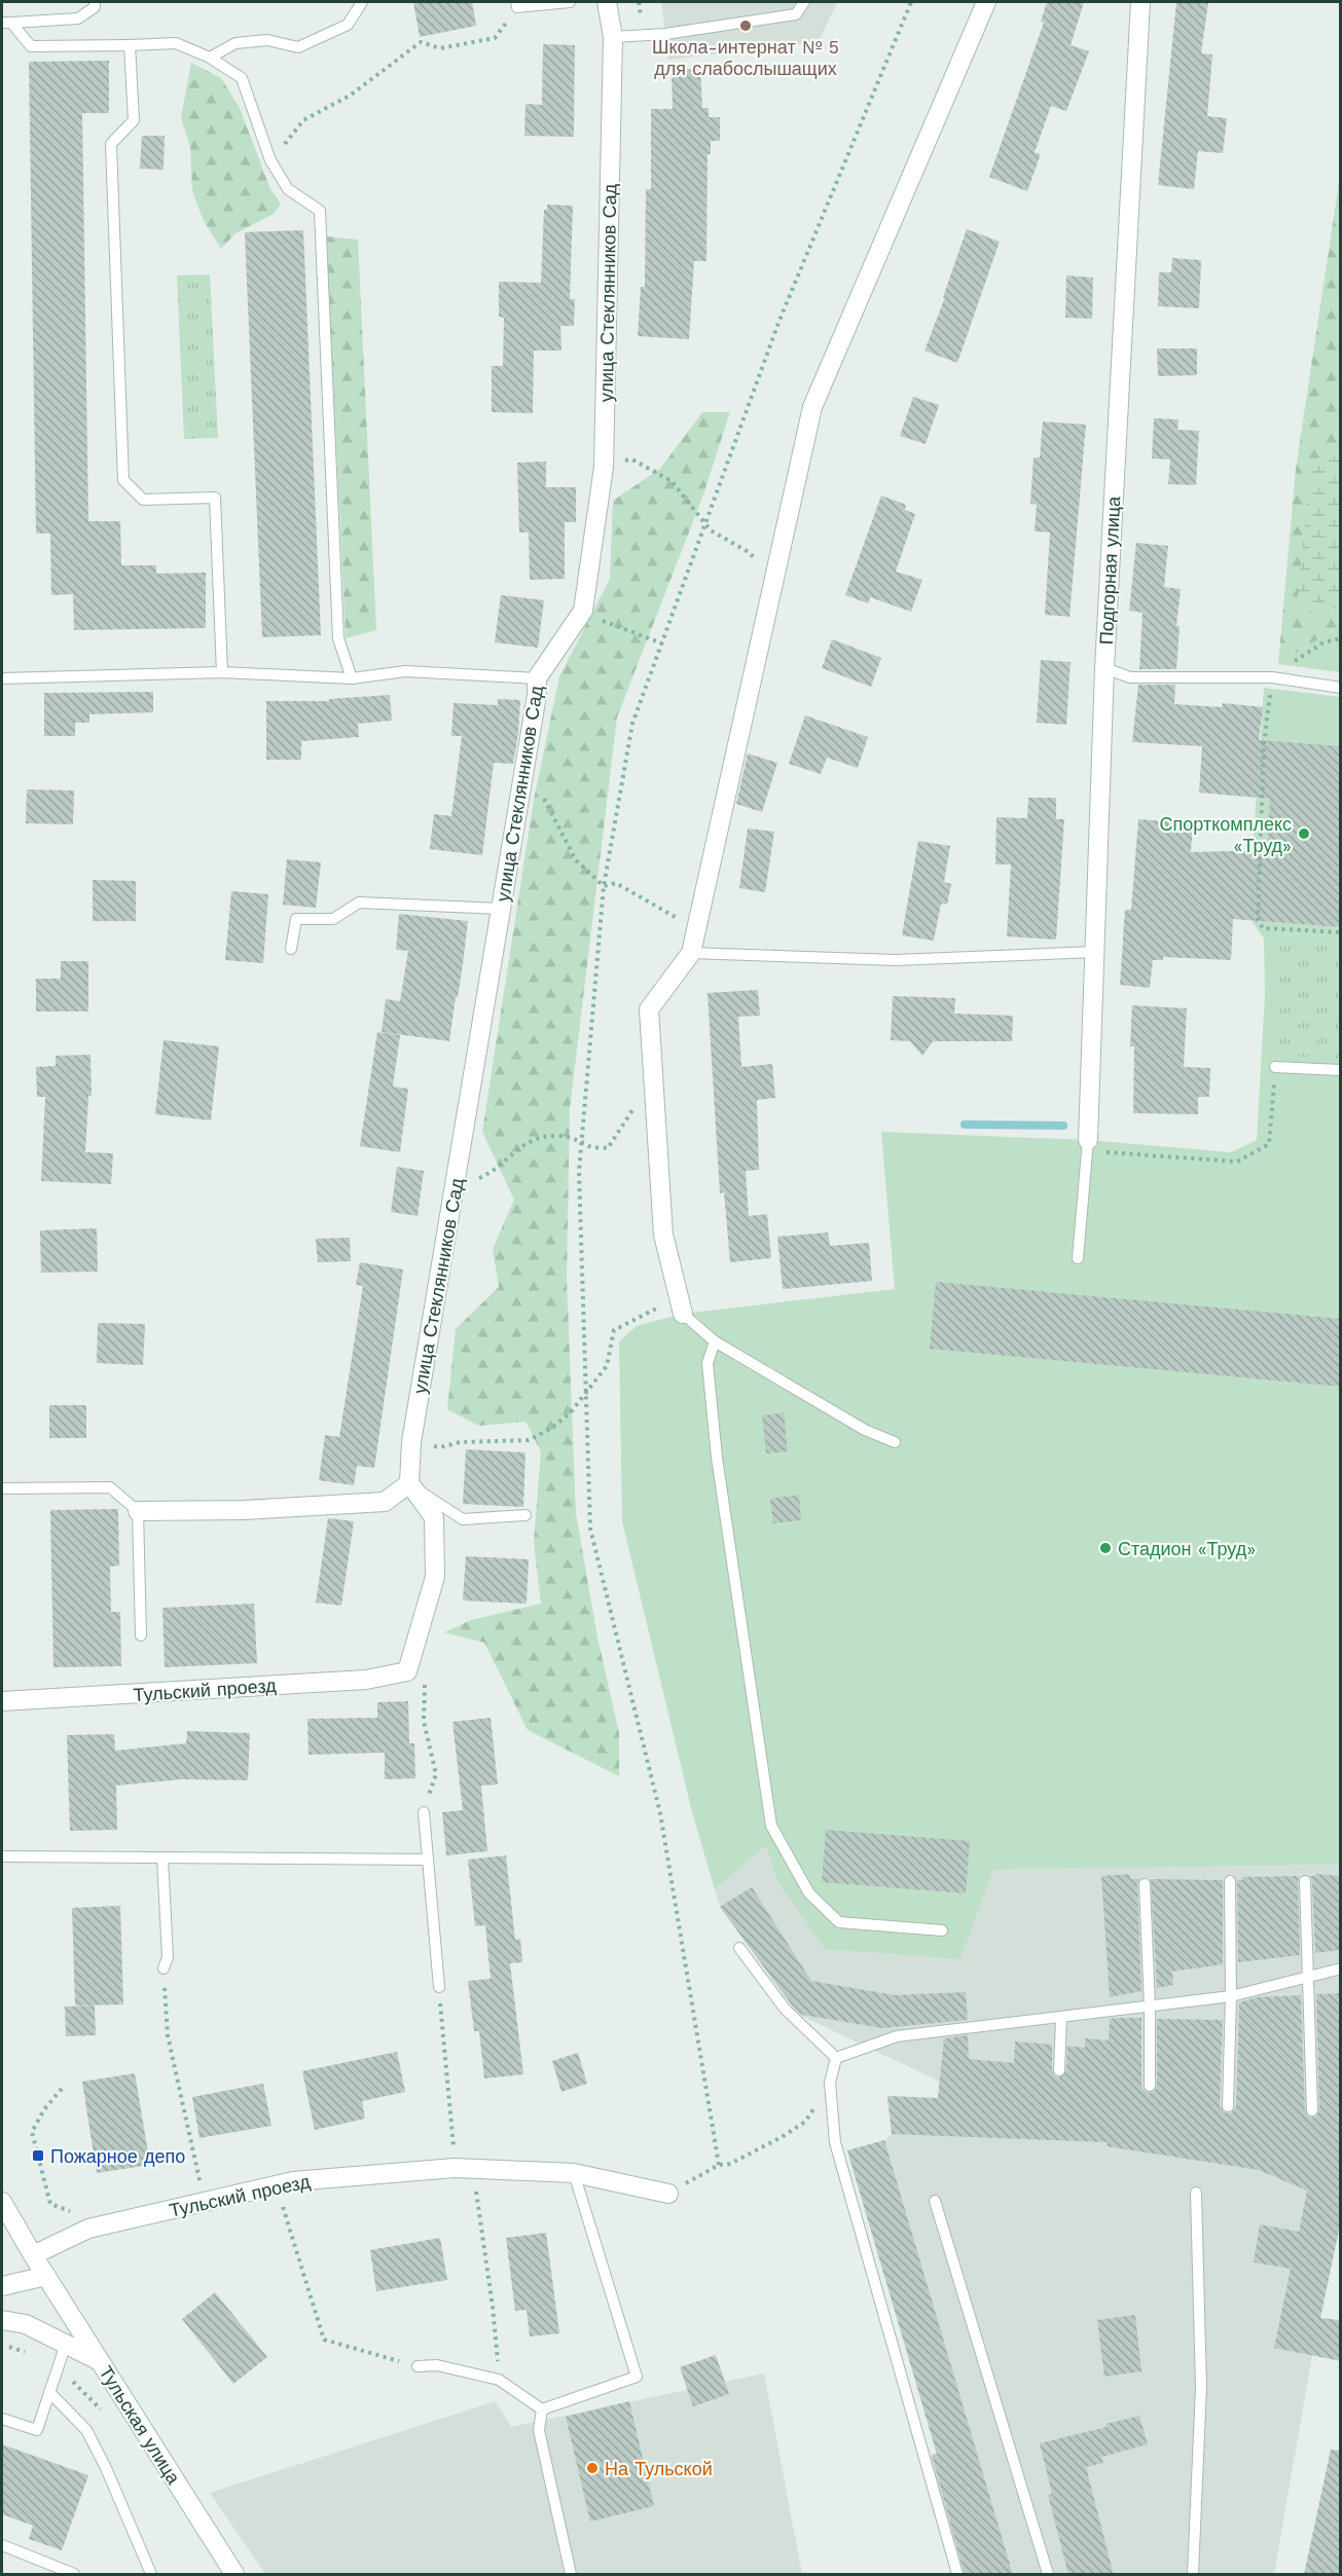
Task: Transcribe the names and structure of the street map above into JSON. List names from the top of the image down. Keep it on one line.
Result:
{"streets":{"street":["улица Стеклянников Сад","Подгорная улица","Тульский проезд","Тульская улица"]},"crossings":[["Тульский проезд","Тульская улица"]],"places":{"other":["Школа-интернат № 5 для слабослышащих","Спорткомплекс «Труд»","Стадион «Труд»","На Тульской"],"transit":["Пожарное депо"]}}
